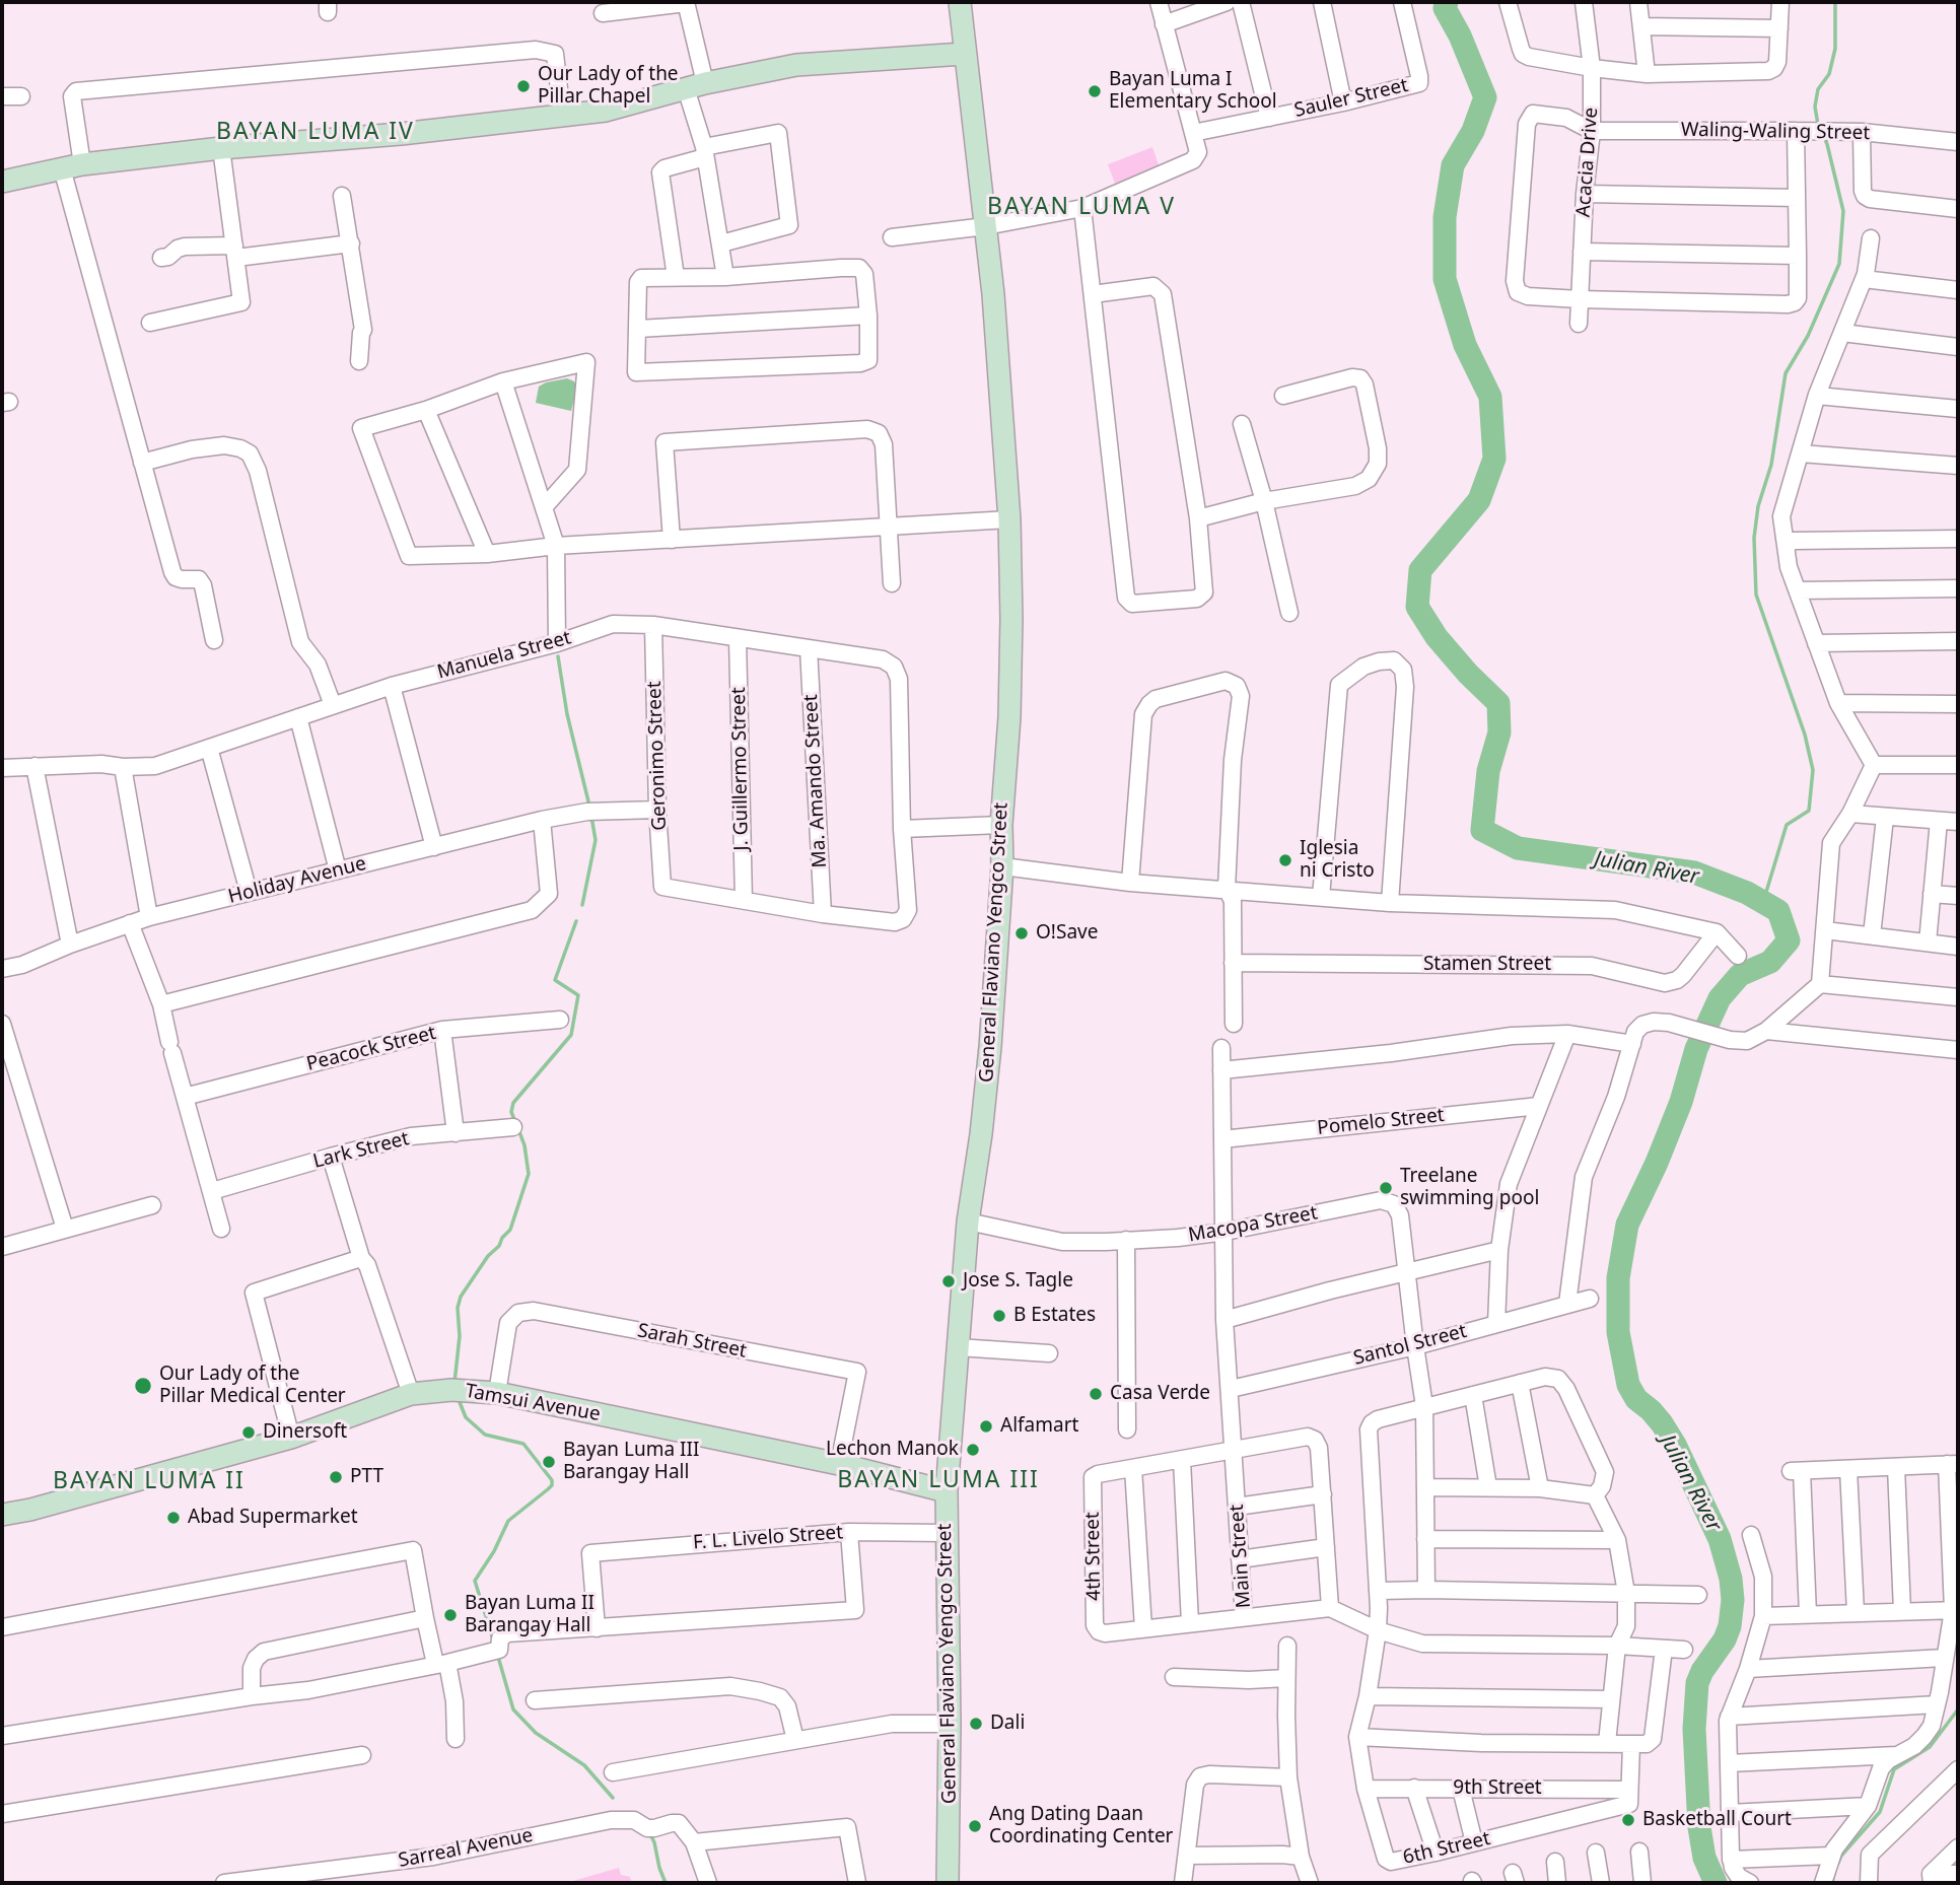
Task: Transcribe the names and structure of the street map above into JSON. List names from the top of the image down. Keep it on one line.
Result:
{"streets":{"street":["Sauler Street","Waling-Waling Street","Acacia Drive","Manuela Street","Geronimo Street","J. Guillermo Street","Ma. Amando Street","Holiday Avenue","General Flaviano Yengco Street","Stamen Street","Peacock Street","Pomelo Street","Lark Street","Macopa Street","Sarah Street","Santol Street","Tamsui Avenue","F. L. Livelo Street","4th Street","Main Street","9th Street","Sarreal Avenue","6th Street"]},"crossings":[["Waling-Waling Street","Acacia Drive"],["Manuela Street","Geronimo Street"],["Manuela Street","J. Guillermo Street"],["Manuela Street","Ma. Amando Street"],["Geronimo Street","J. Guillermo Street"],["Geronimo Street","Holiday Avenue"],["General Flaviano Yengco Street","Macopa Street"],["General Flaviano Yengco Street","Tamsui Avenue"],["General Flaviano Yengco Street","F. L. Livelo Street"],["Pomelo Street","Main Street"],["Macopa Street","Santol Street"],["Macopa Street","Main Street"],["Macopa Street","6th Street"],["Sarah Street","Tamsui Avenue"],["Santol Street","Main Street"],["4th Street","Main Street"],["Main Street","6th Street"],["9th Street","6th Street"]],"districts":["BAYAN LUMA IV","BAYAN LUMA V","BAYAN LUMA III","BAYAN LUMA II"],"water":["Julian River"],"places":["Our Lady of the Pillar Chapel","Bayan Luma I Elementary School","Iglesia ni Cristo","O!Save","Treelane swimming pool","Jose S. Tagle","B Estates","Our Lady of the Pillar Medical Center","Casa Verde","Alfamart","Dinersoft","Lechon Manok","Bayan Luma III Barangay Hall","PTT","Abad Supermarket","Bayan Luma II Barangay Hall","Dali","Basketball Court","Ang Dating Daan Coordinating Center"]}
